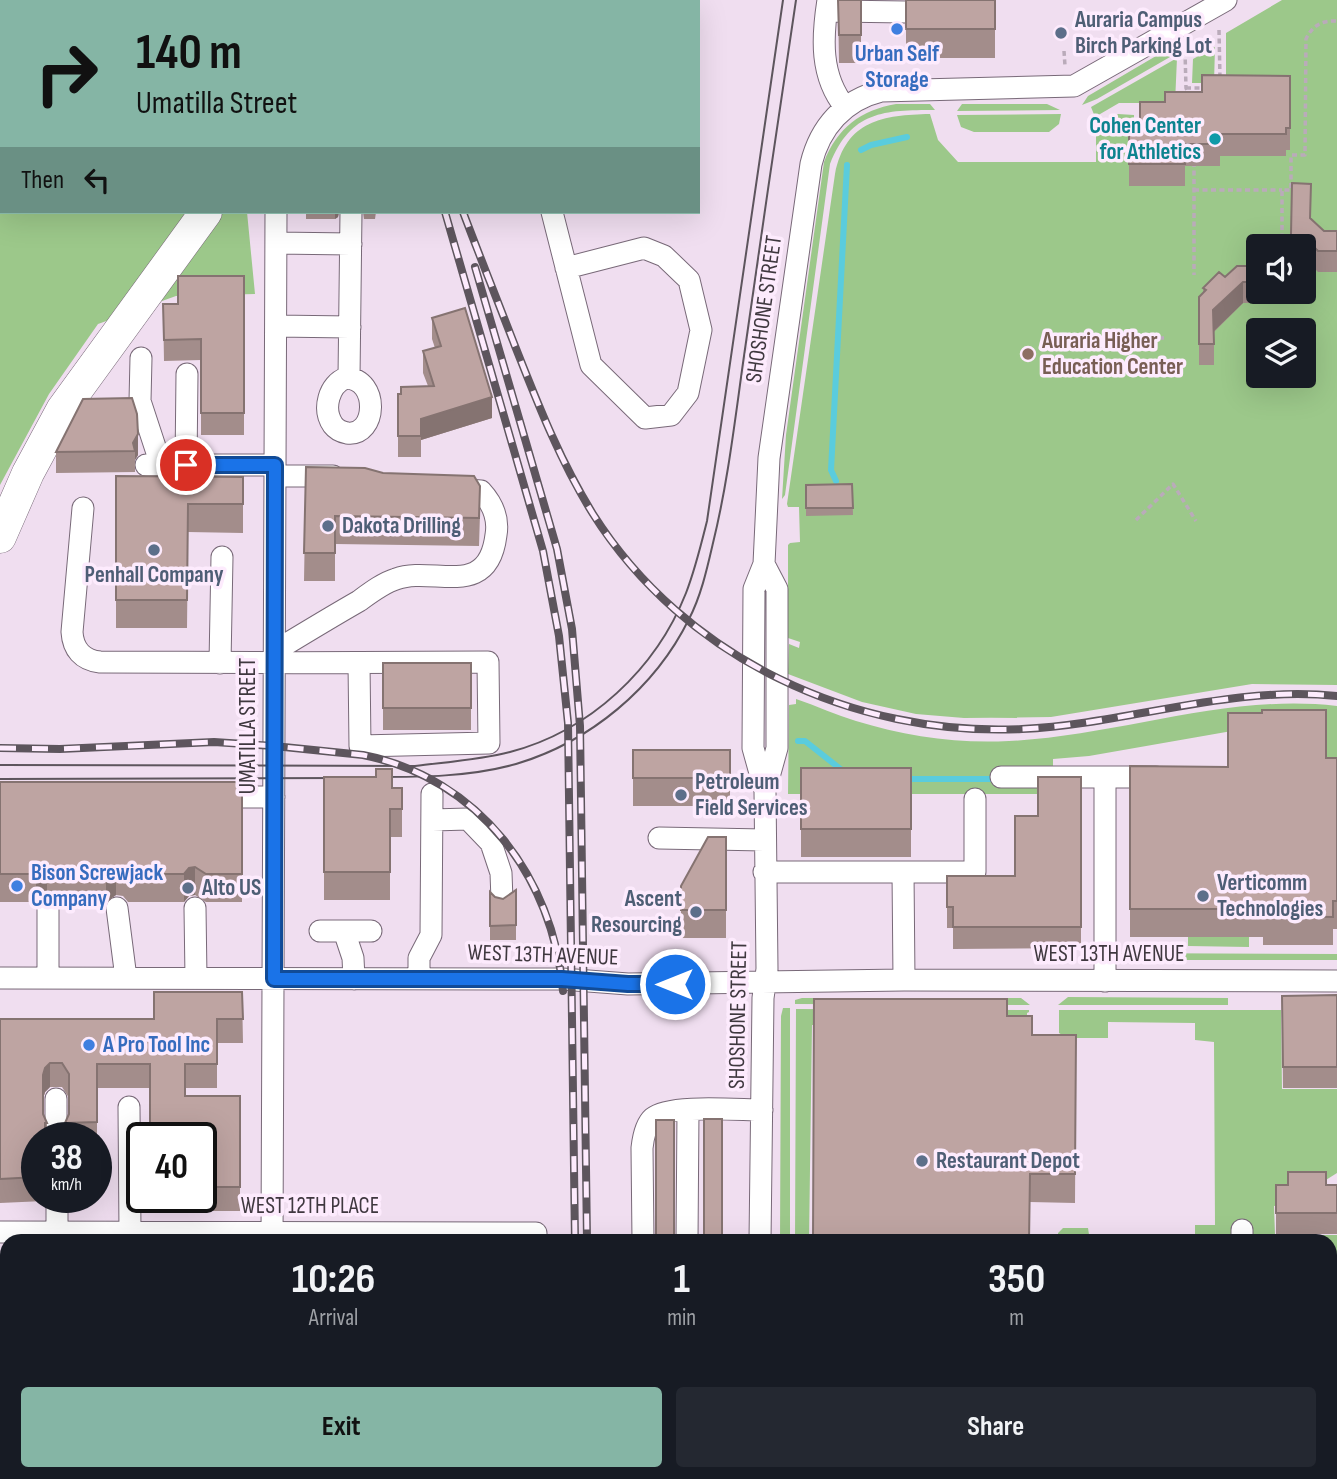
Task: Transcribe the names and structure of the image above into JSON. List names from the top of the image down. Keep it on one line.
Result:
{"streets":{"street":["SHOSHONE STREET","UMATILLA STREET","WEST 13TH AVENUE","WEST 12TH PLACE"]},"crossings":[["SHOSHONE STREET","WEST 13TH AVENUE"],["UMATILLA STREET","WEST 13TH AVENUE"]],"places":["Urban Self Storage","Auraria Campus Birch Parking Lot","Cohen Center for Athletics","Auraria Higher Education Center","Dakota Drilling","Penhall Company","Petroleum Field Services","Bison Screwjack Company","Alto US","Verticomm Technologies","Ascent Resourcing","A Pro Tool Inc","Restaurant Depot"],"page":{"turn":["140 m","Umatilla Street"],"then":"Then","speed":"38 km/h","limit":"40","eta":["10:26","Arrival","1","min","350","m"],"buttons":["Exit","Share"]}}
